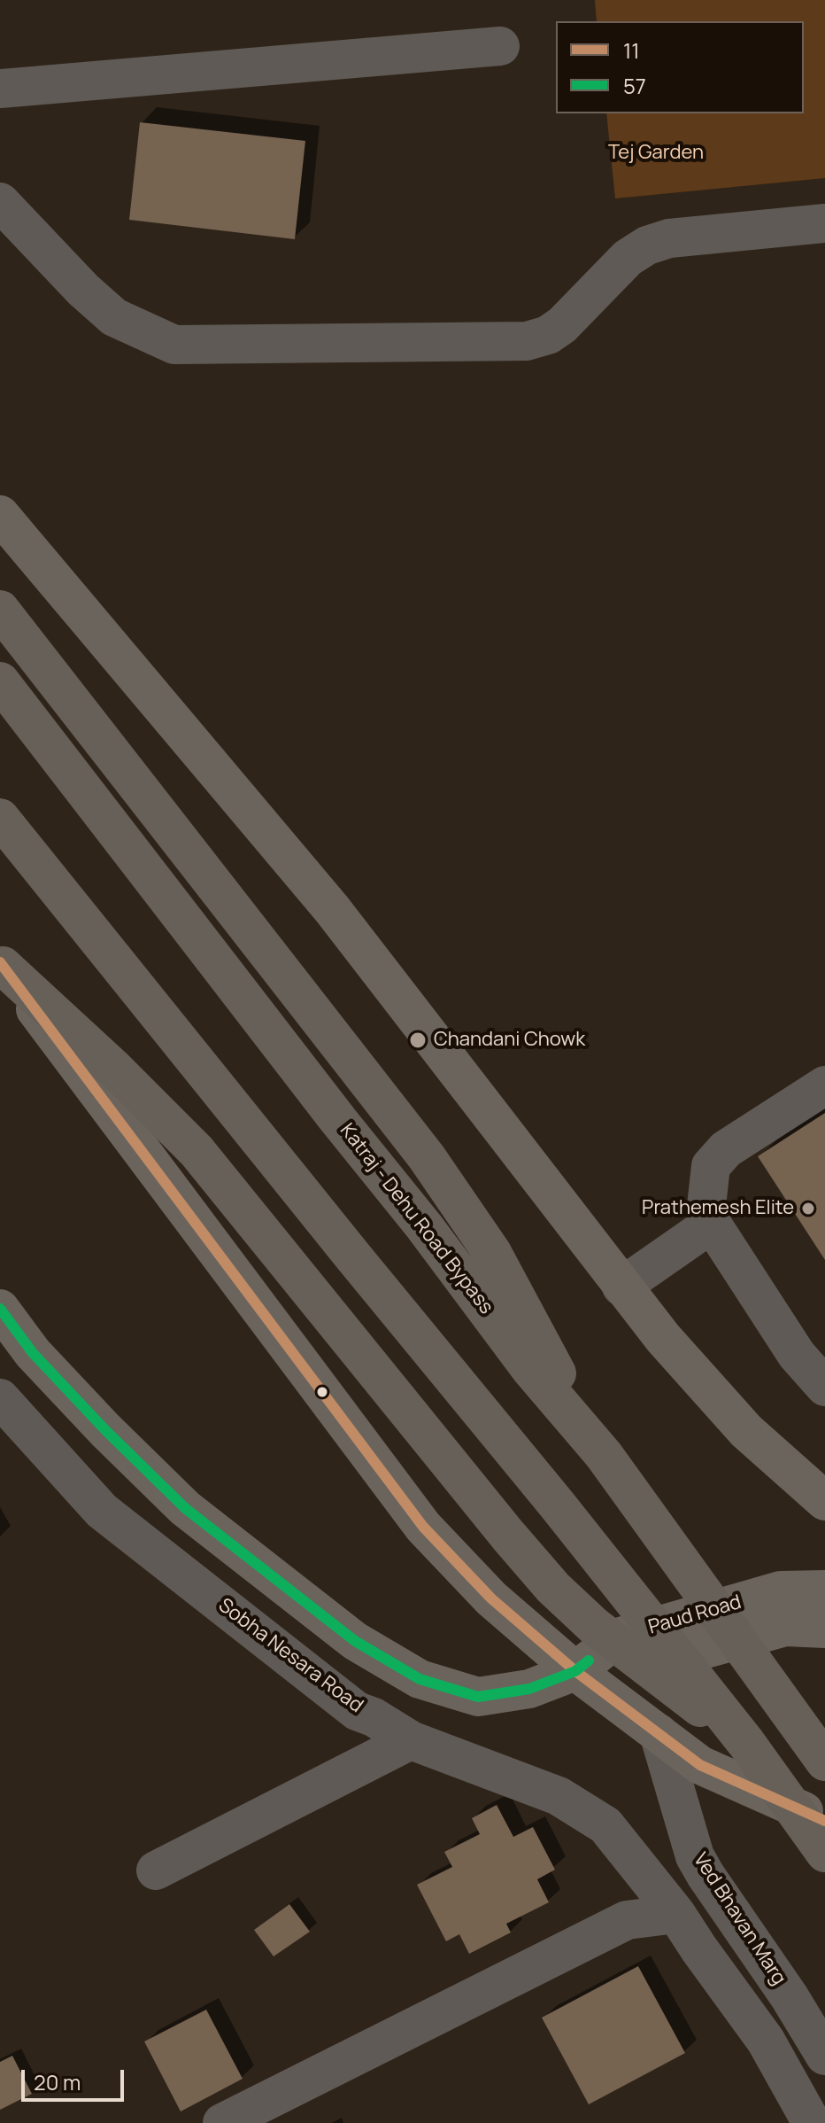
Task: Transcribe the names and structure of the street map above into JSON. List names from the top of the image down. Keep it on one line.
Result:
{"streets":{"highway":["Katraj - Dehu Road Bypass"],"main road":["Paud Road"],"street":["Sobha Nesara Road","Ved Bhavan Marg"]},"parks":["Tej Garden"],"places":["Chandani Chowk","Prathemesh Elite"],"lines":["transit line 11","transit line 57"],"legend":["11","57"],"scale_bar":"20 m"}
